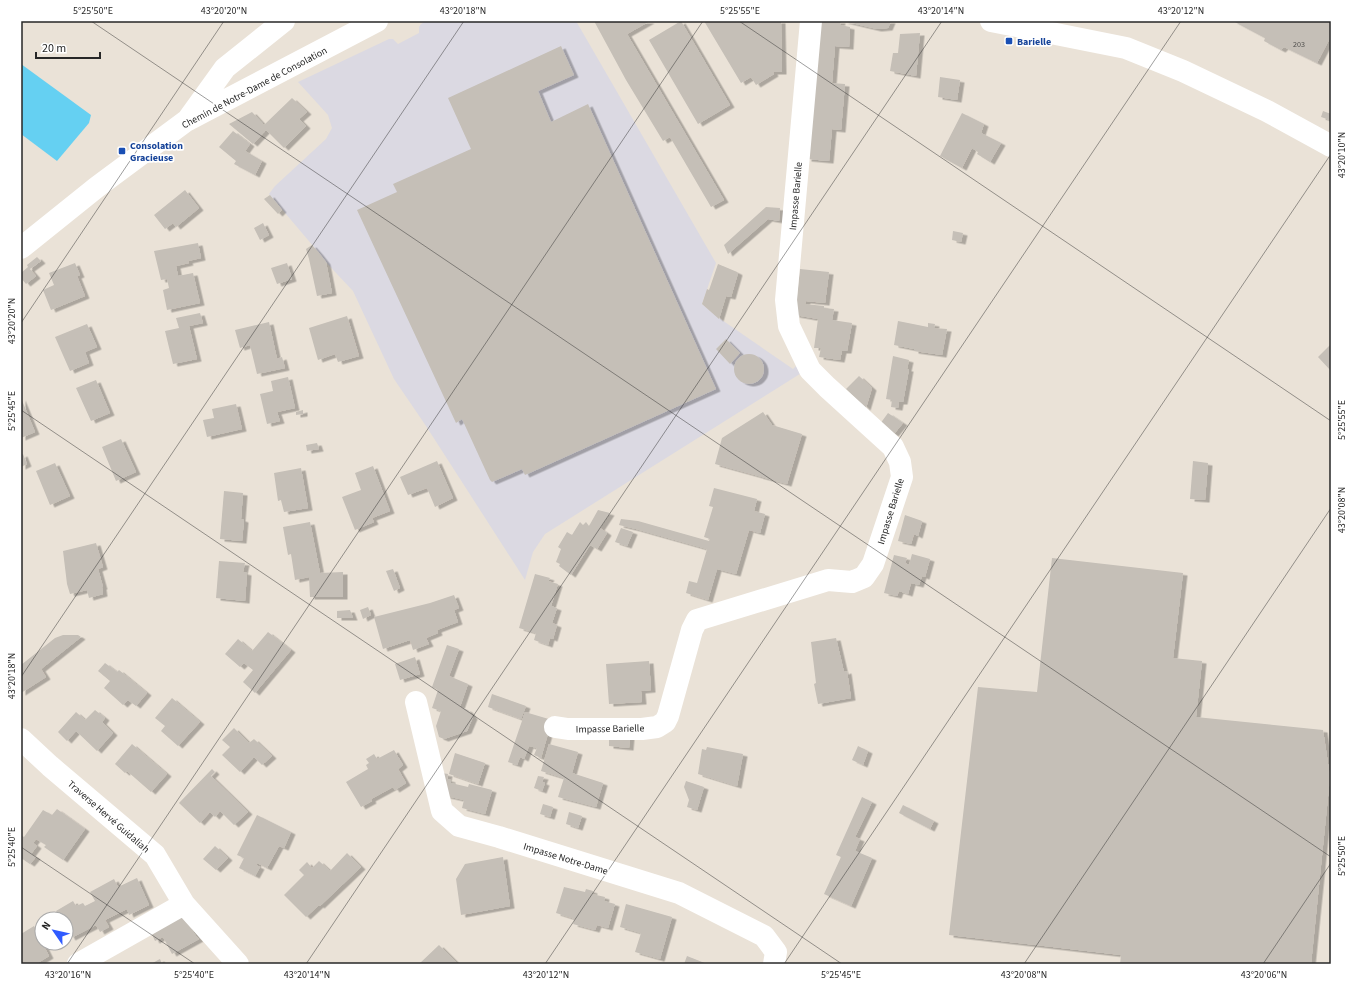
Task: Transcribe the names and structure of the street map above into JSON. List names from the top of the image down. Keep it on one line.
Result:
{"streets":{"street":["Chemin de Notre-Dame de Consolation","Impasse Barielle","Traverse Hervé Guidaliah","Impasse Notre-Dame"]},"places":{"transit":["Barielle","Consolation Gracieuse"]},"house_numbers":["203"],"scale_bar":"20 m","north":"top left","coordinates":["5°25'50\"E","43°20'20\"N","43°20'18\"N","5°25'55\"E","43°20'14\"N","43°20'12\"N","43°20'10\"N","5°25'45\"E","43°20'08\"N","5°25'40\"E","43°20'16\"N","43°20'06\"N"]}
